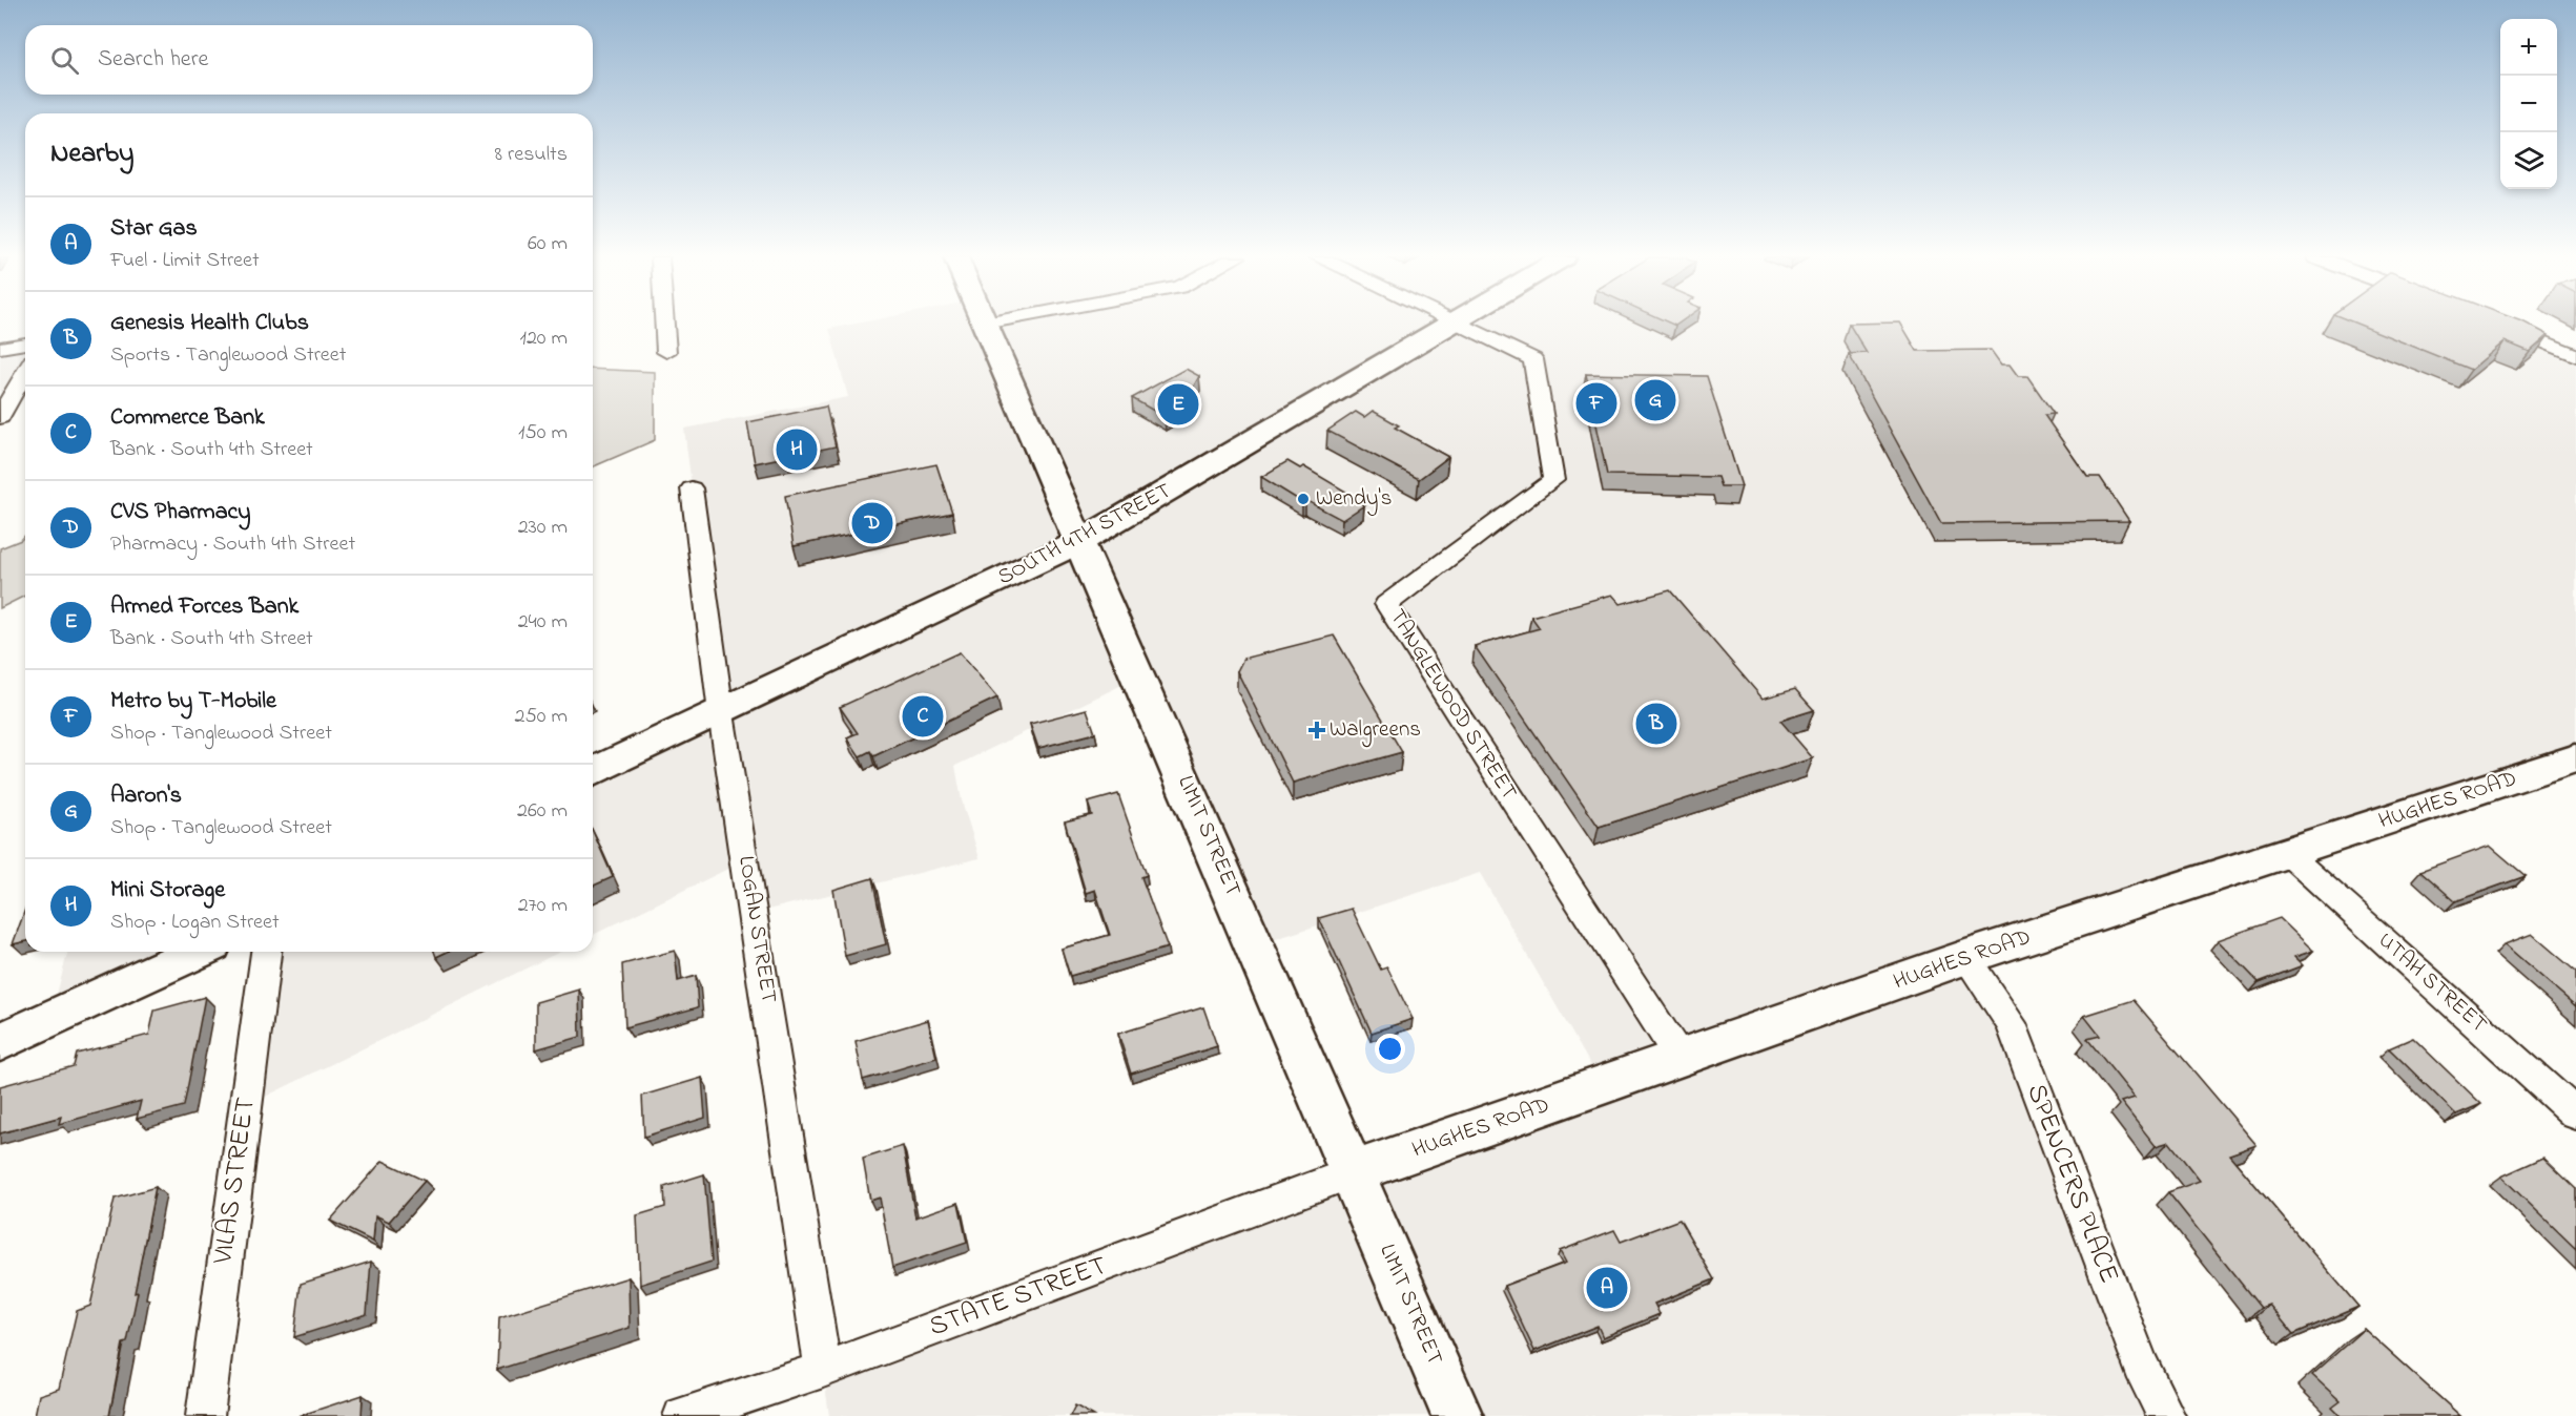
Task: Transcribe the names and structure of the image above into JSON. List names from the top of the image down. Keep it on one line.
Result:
{"streets":{"main road":["SOUTH 4TH STREET","HUGHES ROAD","LIMIT STREET"],"street":["TANGLEWOOD STREET","LOGAN STREET","UTAH STREET","VILAS STREET","SPENCERS PLACE","STATE STREET"]},"crossings":[["SOUTH 4TH STREET","TANGLEWOOD STREET"],["SOUTH 4TH STREET","LIMIT STREET"],["SOUTH 4TH STREET","LOGAN STREET"],["TANGLEWOOD STREET","HUGHES ROAD"],["HUGHES ROAD","LIMIT STREET"],["HUGHES ROAD","UTAH STREET"],["HUGHES ROAD","SPENCERS PLACE"],["HUGHES ROAD","STATE STREET"],["LIMIT STREET","STATE STREET"],["LOGAN STREET","STATE STREET"]],"places":{"other":["Wendy's"],"health":["Walgreens"]},"page":{"map_buttons":["+","−"],"search":"Search here","heading":["Nearby","8 results"],"list":[{"mark":"A","name":"Star Gas","note":"Fuel · Limit Street","value":"60 m"},{"mark":"B","name":"Genesis Health Clubs","note":"Sports · Tanglewood Street","value":"120 m"},{"mark":"C","name":"Commerce Bank","note":"Bank · South 4th Street","value":"150 m"},{"mark":"D","name":"CVS Pharmacy","note":"Pharmacy · South 4th Street","value":"230 m"},{"mark":"E","name":"Armed Forces Bank","note":"Bank · South 4th Street","value":"240 m"},{"mark":"F","name":"Metro by T-Mobile","note":"Shop · Tanglewood Street","value":"250 m"},{"mark":"G","name":"Aaron's","note":"Shop · Tanglewood Street","value":"260 m"},{"mark":"H","name":"Mini Storage","note":"Shop · Logan Street","value":"270 m"}],"pins":["G","F","E","H","D","C","B","A"]}}
